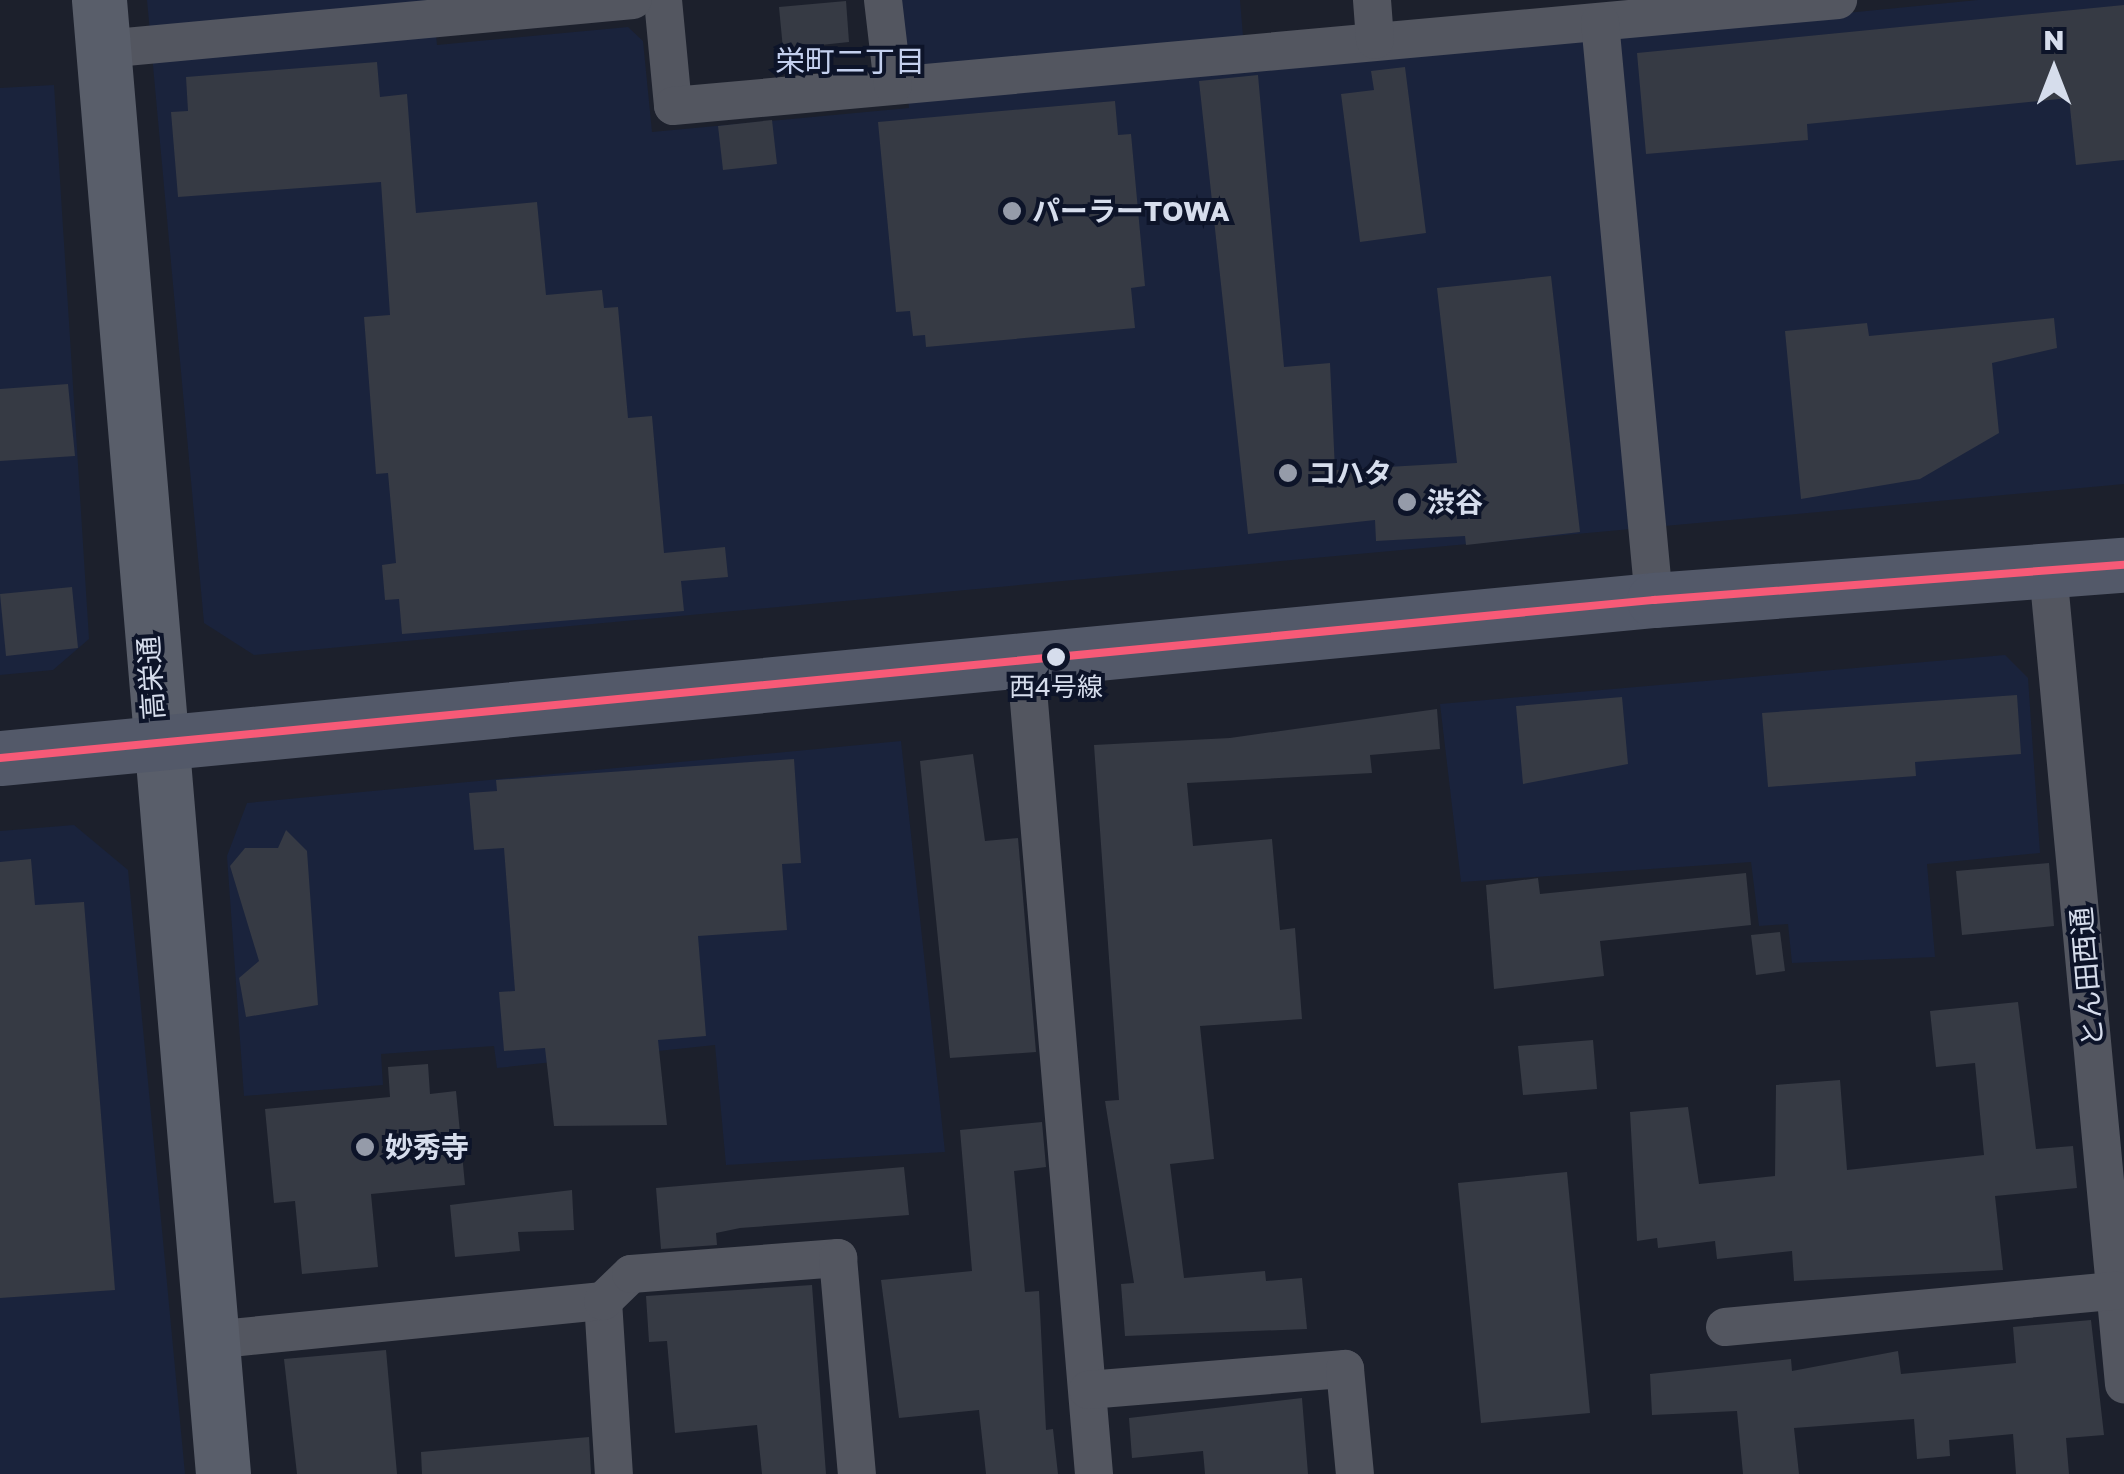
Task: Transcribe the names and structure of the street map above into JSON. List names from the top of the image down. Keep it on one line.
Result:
{"streets":{"street":["高栄通","とん田西通"]},"districts":["栄町二丁目"],"places":["パーラーTOWA","コハタ","渋谷","西4号線","妙秀寺"],"north":"top"}
